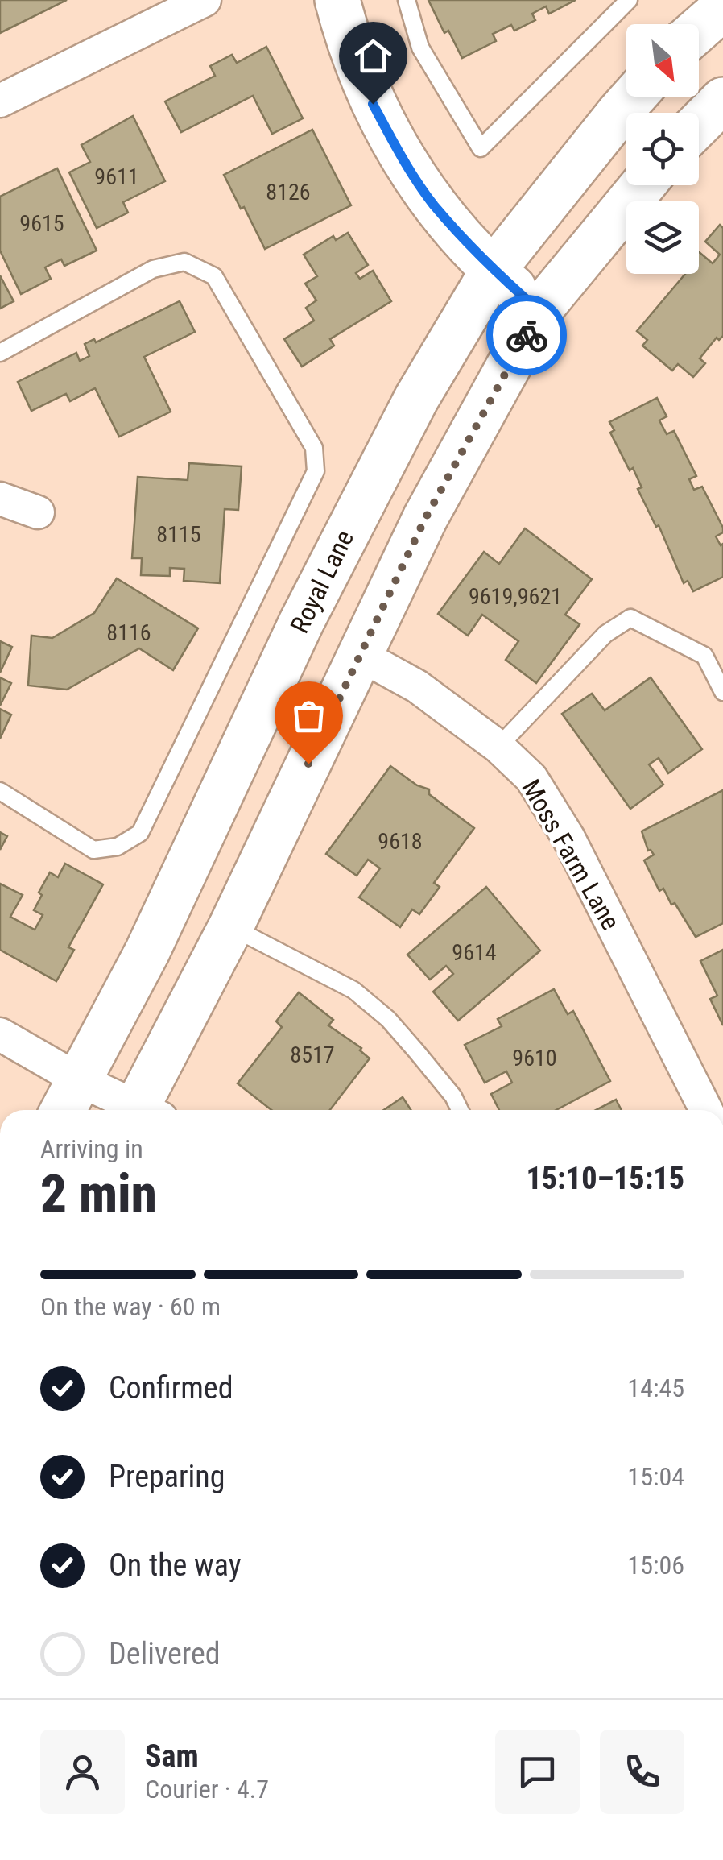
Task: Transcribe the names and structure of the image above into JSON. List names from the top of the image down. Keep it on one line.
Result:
{"streets":{"main road":["Royal Lane"],"street":["Moss Farm Lane"]},"house_numbers":["9611","8126","9615","8115","9619,9621","8116","9618","9614","8517","9610"],"north":"bottom right","page":{"heading":["2 min","Arriving in","15:10–15:15"],"panel":["Sam","Courier · 4.7"],"bar":"On the way · 60 m","list":[["Confirmed","14:45"],["Preparing","15:04"],["On the way","15:06"],"Delivered"]}}
